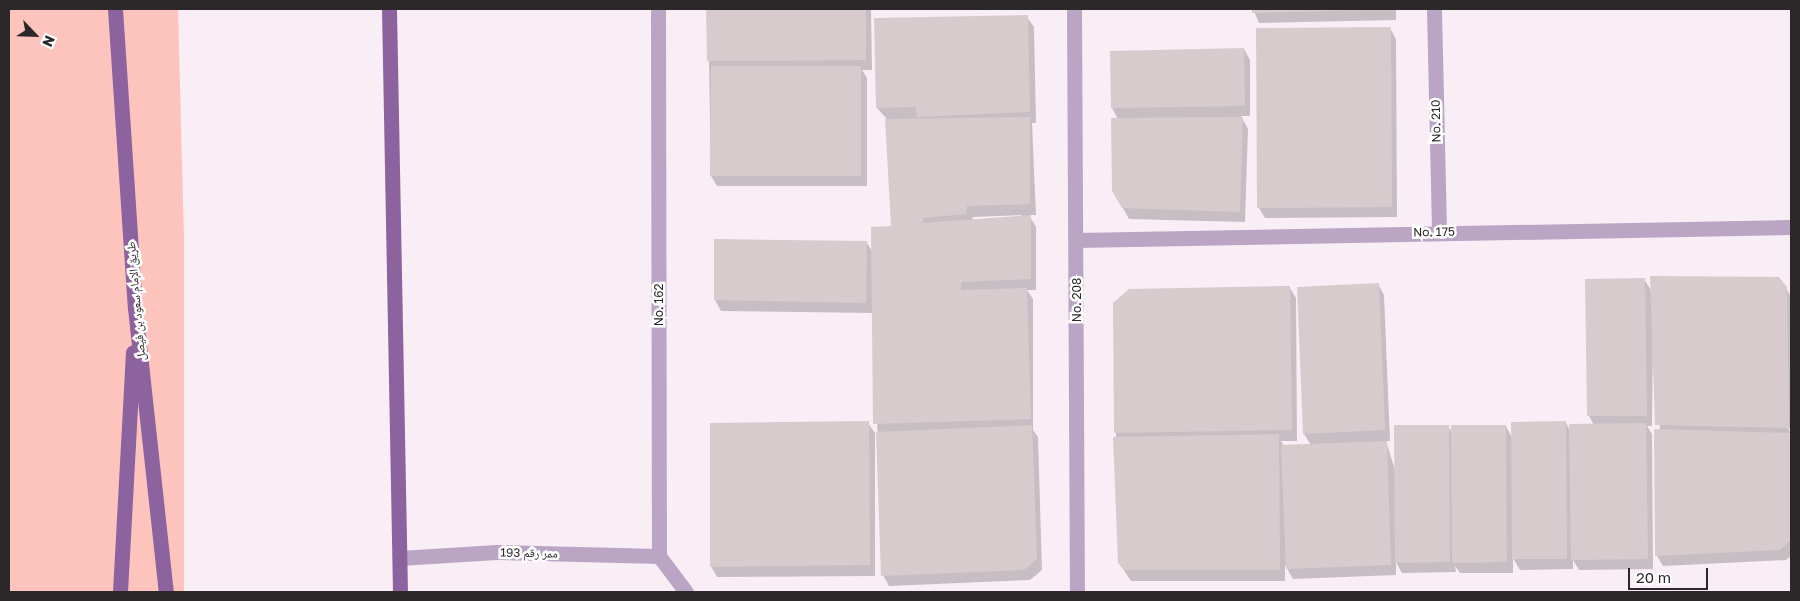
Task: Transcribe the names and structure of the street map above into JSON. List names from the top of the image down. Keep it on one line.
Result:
{"streets":{"main road":["طريق الإمام سعود بن فيصل"],"street":["No. 210","No. 175","No. 208","No. 162","ممر رقم 193"]},"crossings":[["No. 210","No. 175"],["No. 175","No. 208"],["No. 162","ممر رقم 193"]],"scale_bar":"20 m","north":"bottom right"}
